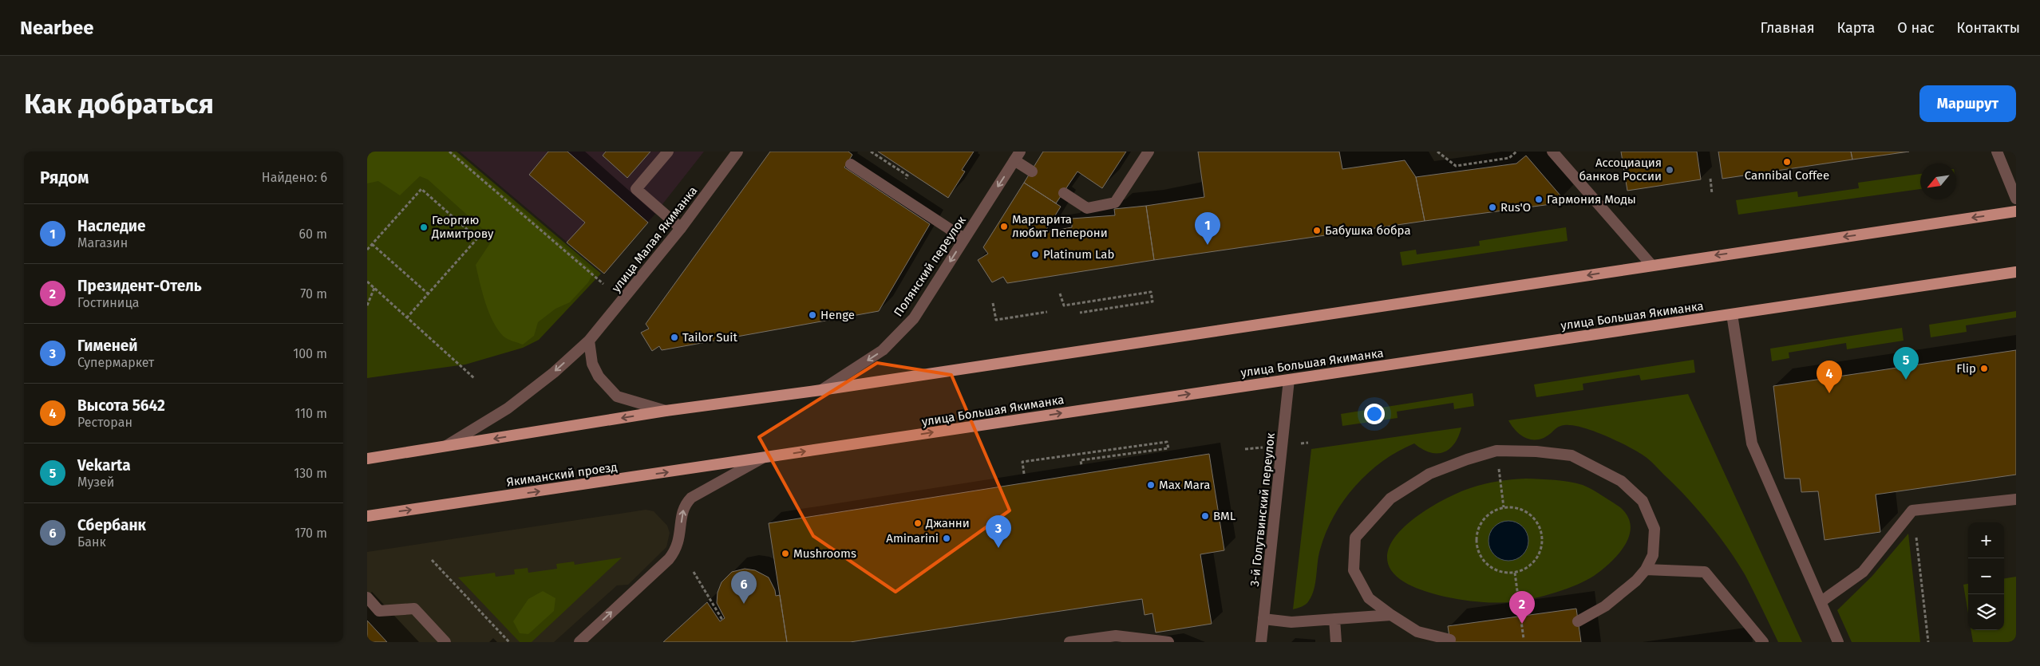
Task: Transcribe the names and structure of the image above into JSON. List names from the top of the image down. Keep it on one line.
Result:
{"streets":{"main road":["улица Большая Якиманка","Якиманский проезд"],"street":["улица Малая Якиманка","Полянский переулок","3-й Голутвинский переулок"]},"crossings":[["улица Большая Якиманка","Якиманский проезд"],["улица Большая Якиманка","3-й Голутвинский переулок"]],"one_way":["улица Малая Якиманка","Полянский переулок"],"places":["Cannibal Coffee","Ассоциация банков России","Гармония Моды","Rus'O","Маргарита любит Пеперони","Георгию Димитрову","Бабушка бобра","Platinum Lab","Henge","Tailor Suit","Flip","Max Mara","BML","Джанни","Aminarini","Mushrooms"],"north":"bottom left","page":{"header":"Nearbee","nav":["Главная","Карта","О нас","Контакты"],"buttons":"Маршрут","title":"Как добраться","heading":["Рядом","Найдено: 6"],"list":[{"mark":"1","name":"Наследие","note":"Магазин","value":"60 m"},{"mark":"2","name":"Президент-Отель","note":"Гостиница","value":"70 m"},{"mark":"3","name":"Гименей","note":"Супермаркет","value":"100 m"},{"mark":"4","name":"Высота 5642","note":"Ресторан","value":"110 m"},{"mark":"5","name":"Vekarta","note":"Музей","value":"130 m"},{"mark":"6","name":"Сбербанк","note":"Банк","value":"170 m"}],"pins":["1","5","4","3","6","2"],"map_buttons":["+","−"]}}
